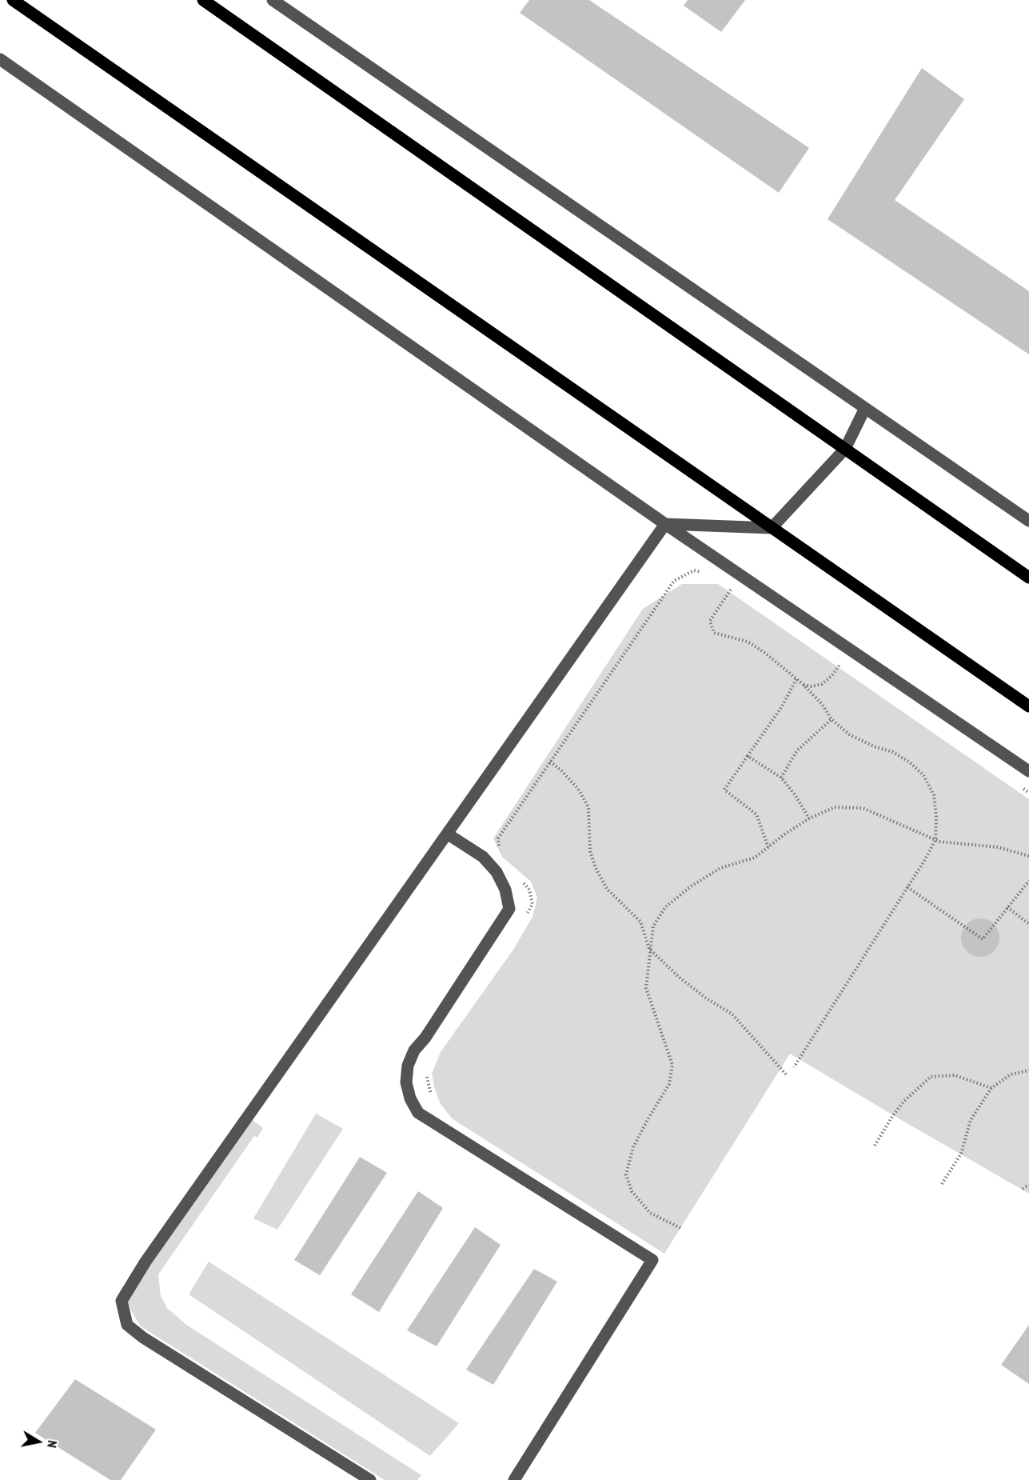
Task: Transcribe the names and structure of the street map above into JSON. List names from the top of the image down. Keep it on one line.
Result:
{"north":"right"}
